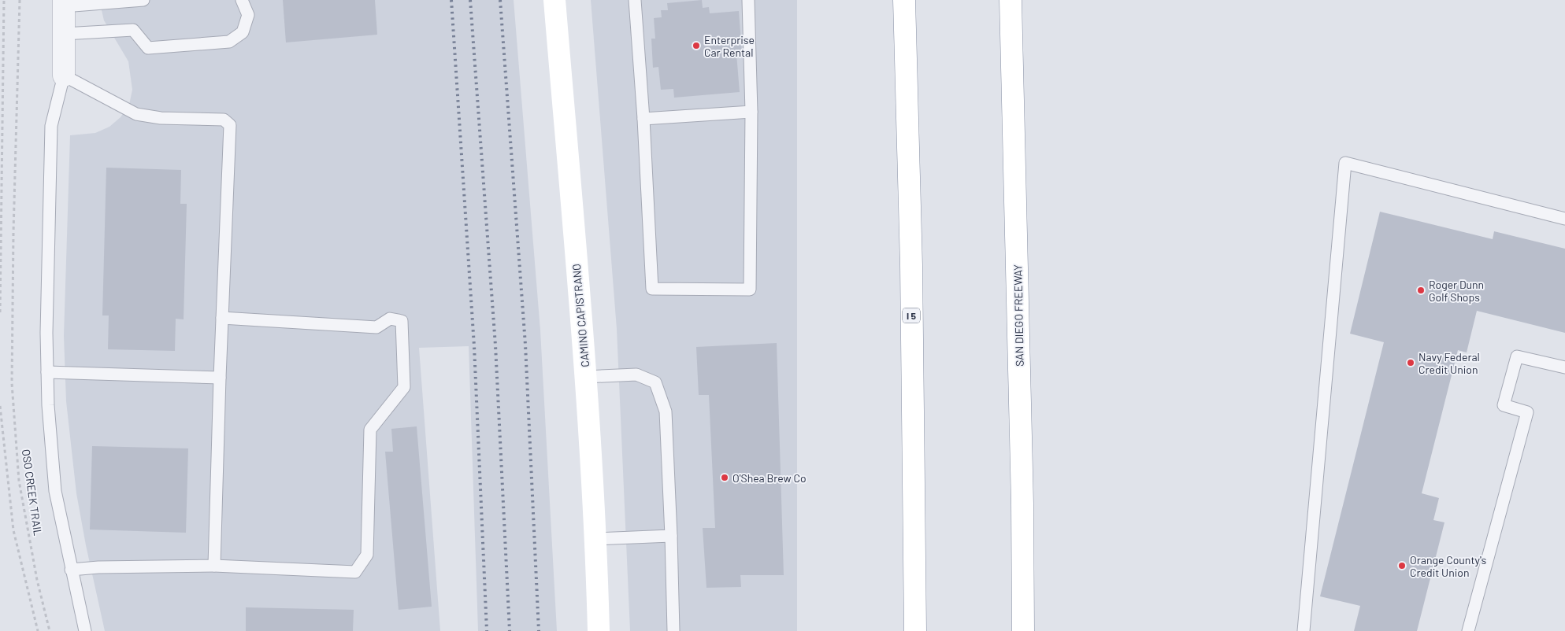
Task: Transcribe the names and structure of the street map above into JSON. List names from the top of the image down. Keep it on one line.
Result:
{"streets":{"main road":["CAMINO CAPISTRANO","I 5","SAN DIEGO FREEWAY"],"path":["OSO CREEK TRAIL"]},"places":["Enterprise Car Rental","Roger Dunn Golf Shops","Navy Federal Credit Union","O'Shea Brew Co","Orange County's Credit Union"]}
